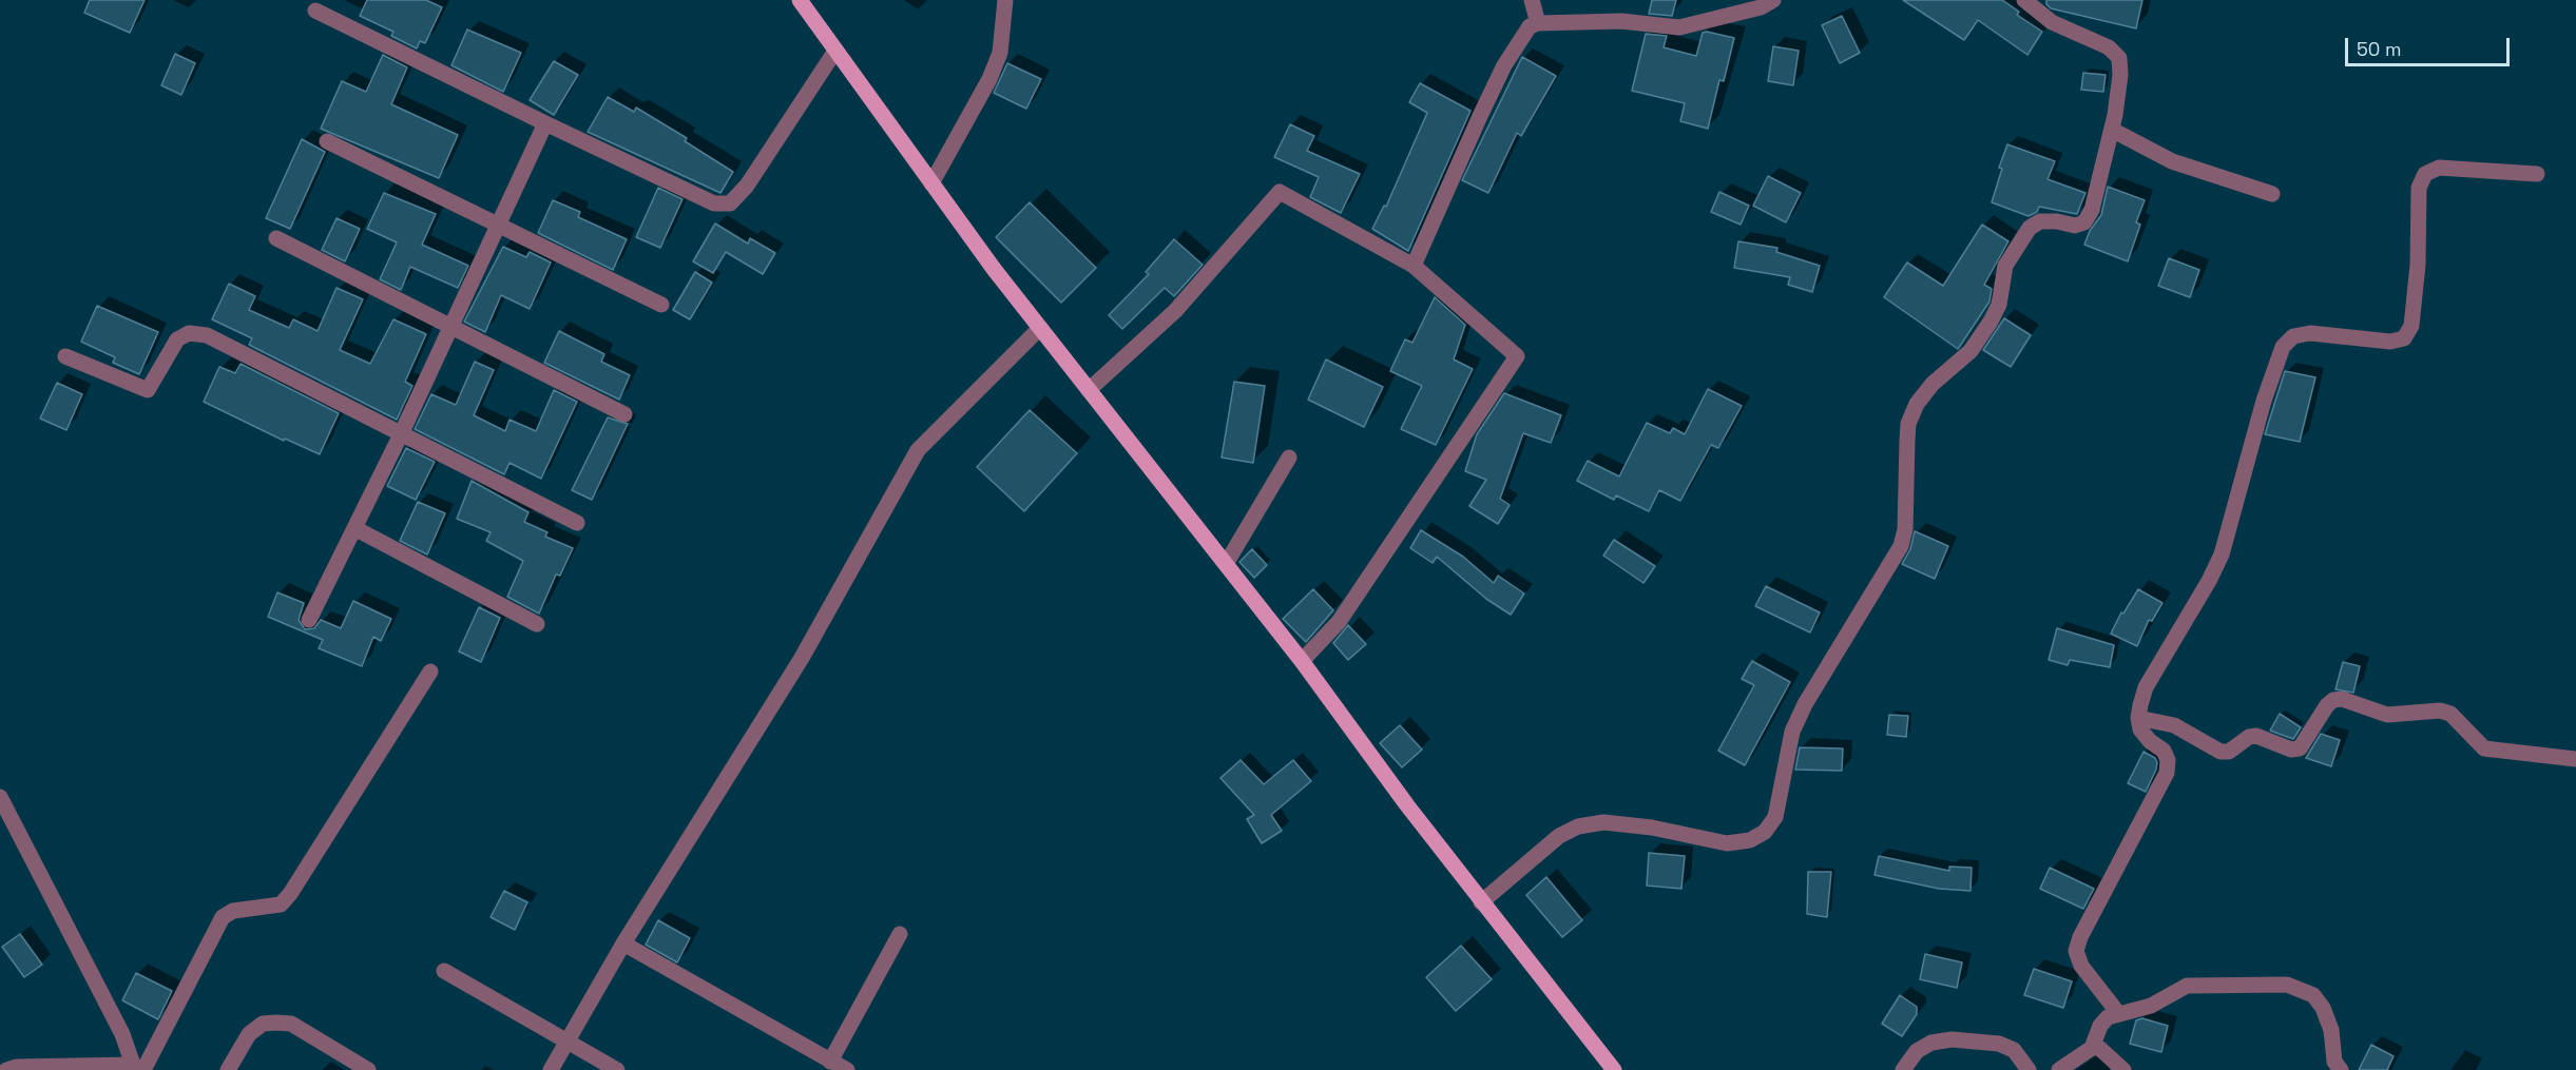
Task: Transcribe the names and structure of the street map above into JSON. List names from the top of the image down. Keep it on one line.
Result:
{"scale_bar":"50 m"}
